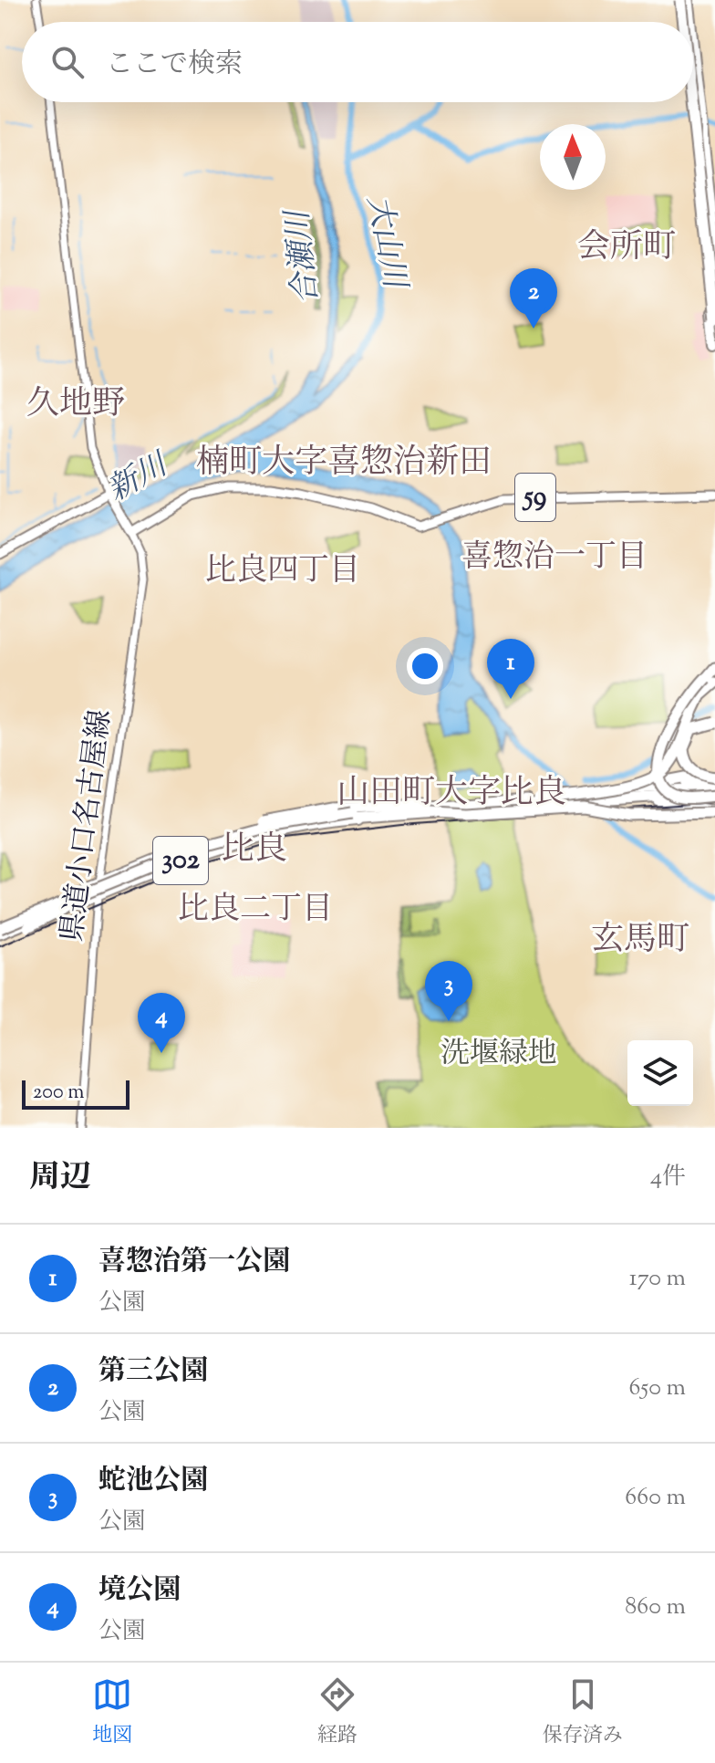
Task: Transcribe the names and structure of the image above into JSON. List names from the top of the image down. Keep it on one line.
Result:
{"streets":{"highway":["302"],"main road":["59","県道小口名古屋線"]},"crossings":[["59","県道小口名古屋線"],["県道小口名古屋線","302"]],"districts":["会所町","久地野","楠町大字喜惣治新田","喜惣治一丁目","比良四丁目","山田町大字比良","比良","比良二丁目","玄馬町"],"water":["大山川","合瀬川","新川"],"parks":["洗堰緑地"],"scale_bar":"200 m","north":"top","page":{"search":"ここで検索","pins":["2","1","3","4"],"scale":"200 m","heading":["周辺","4件"],"list":[{"mark":"1","name":"喜惣治第一公園","note":"公園","value":"170 m"},{"mark":"2","name":"第三公園","note":"公園","value":"650 m"},{"mark":"3","name":"蛇池公園","note":"公園","value":"660 m"},{"mark":"4","name":"境公園","note":"公園","value":"860 m"}],"nav":["地図","経路","保存済み"]}}
